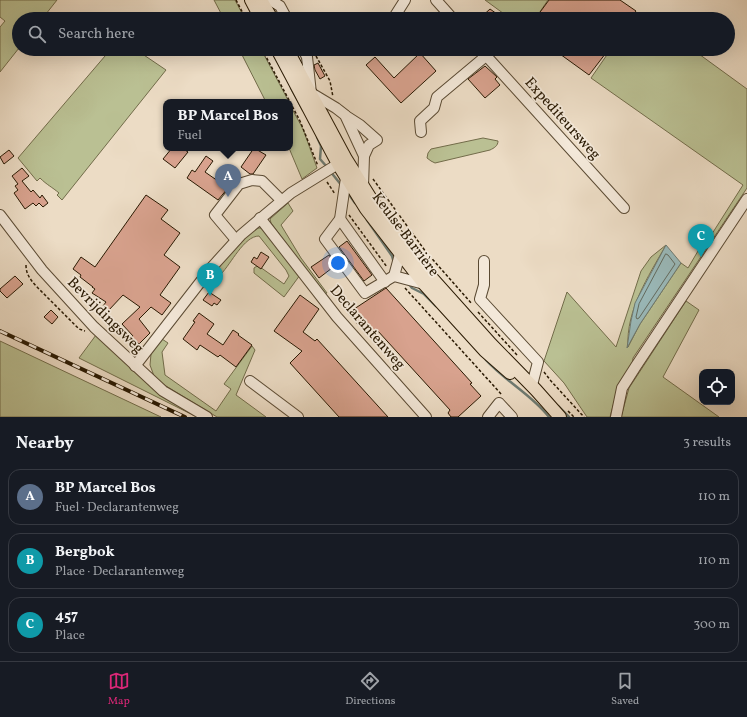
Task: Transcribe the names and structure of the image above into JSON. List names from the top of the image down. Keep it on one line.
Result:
{"streets":{"main road":["Keulse Barrière"],"street":["Expediteursweg","Bevrijdingsweg","Declarantenweg"]},"page":{"search":"Search here","popup":["BP Marcel Bos","Fuel"],"pins":["A","C","B"],"heading":["Nearby","3 results"],"list":[{"mark":"A","name":"BP Marcel Bos","note":"Fuel · Declarantenweg","value":"110 m"},{"mark":"B","name":"Bergbok","note":"Place · Declarantenweg","value":"110 m"},{"mark":"C","name":"457","note":"Place","value":"300 m"}],"nav":["Map","Directions","Saved"]}}
